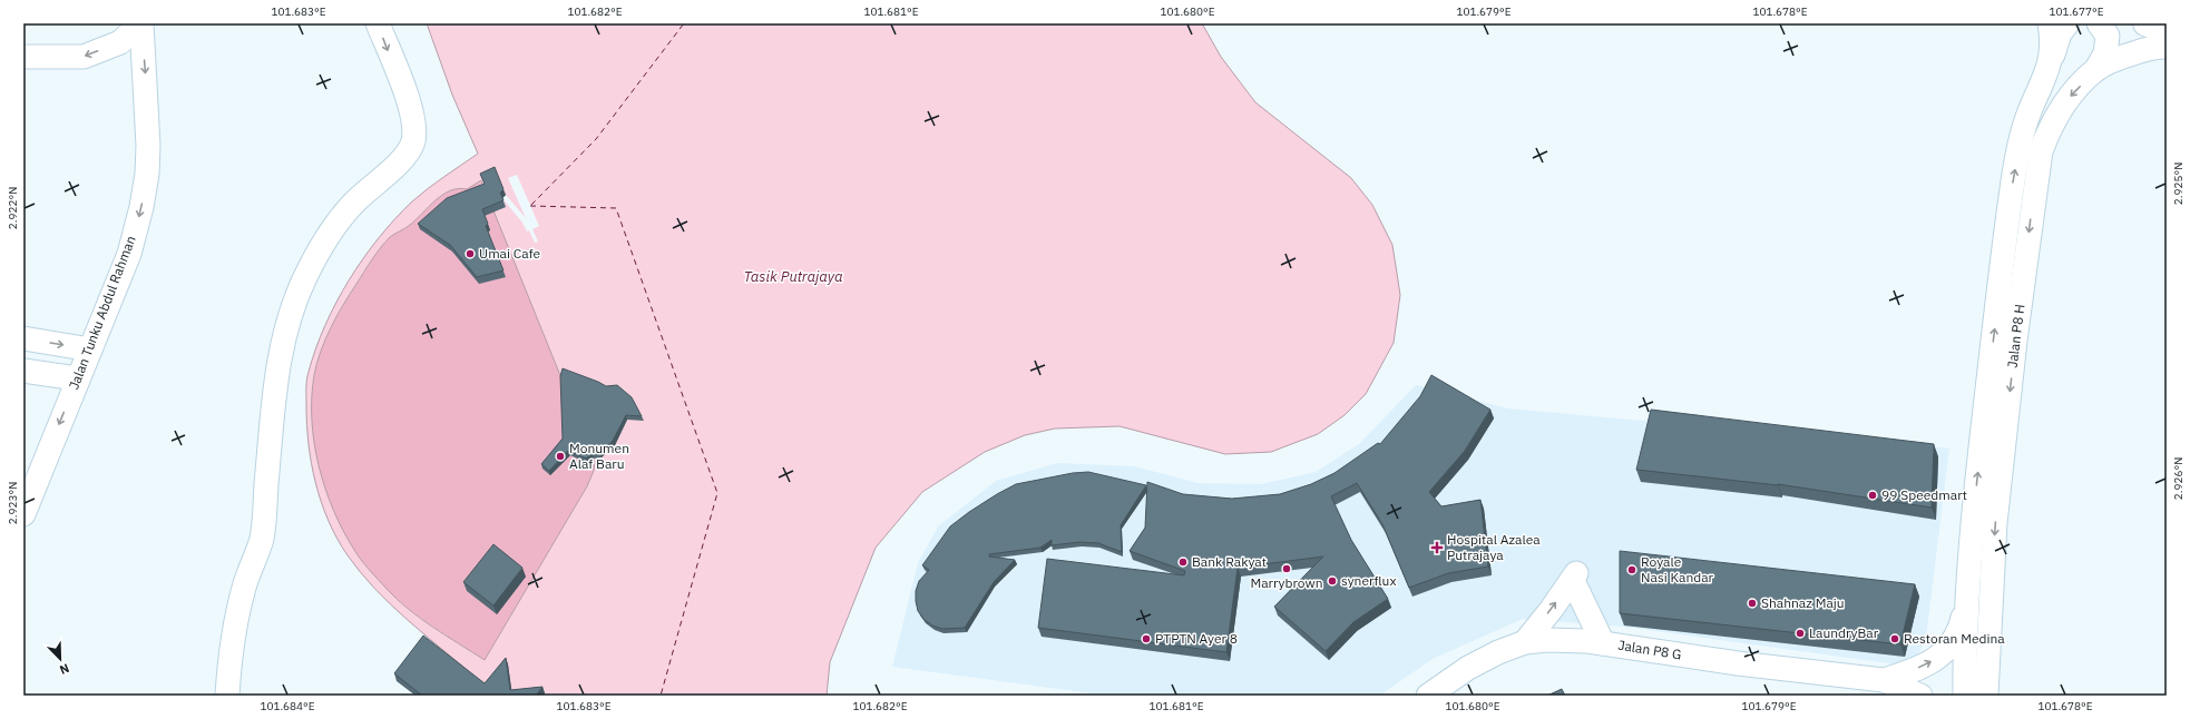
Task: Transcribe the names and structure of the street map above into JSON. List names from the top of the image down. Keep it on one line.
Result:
{"streets":{"street":["Jalan Tunku Abdul Rahman","Jalan P8 H","Jalan P8 G"]},"crossings":[["Jalan P8 H","Jalan P8 G"]],"water":["Tasik Putrajaya"],"places":{"other":["Umai Cafe","Monumen Alaf Baru","99 Speedmart","Bank Rakyat","Marrybrown","Royale Nasi Kandar","synerflux","Shahnaz Maju","LaundryBar","PTPTN Ayer 8","Restoran Medina"],"health":["Hospital Azalea Putrajaya"]},"north":"bottom right","coordinates":["101.683°E","101.682°E","101.681°E","101.680°E","101.679°E","101.678°E","101.677°E","2.925°N","2.922°N","2.926°N","2.923°N","101.684°E"]}
